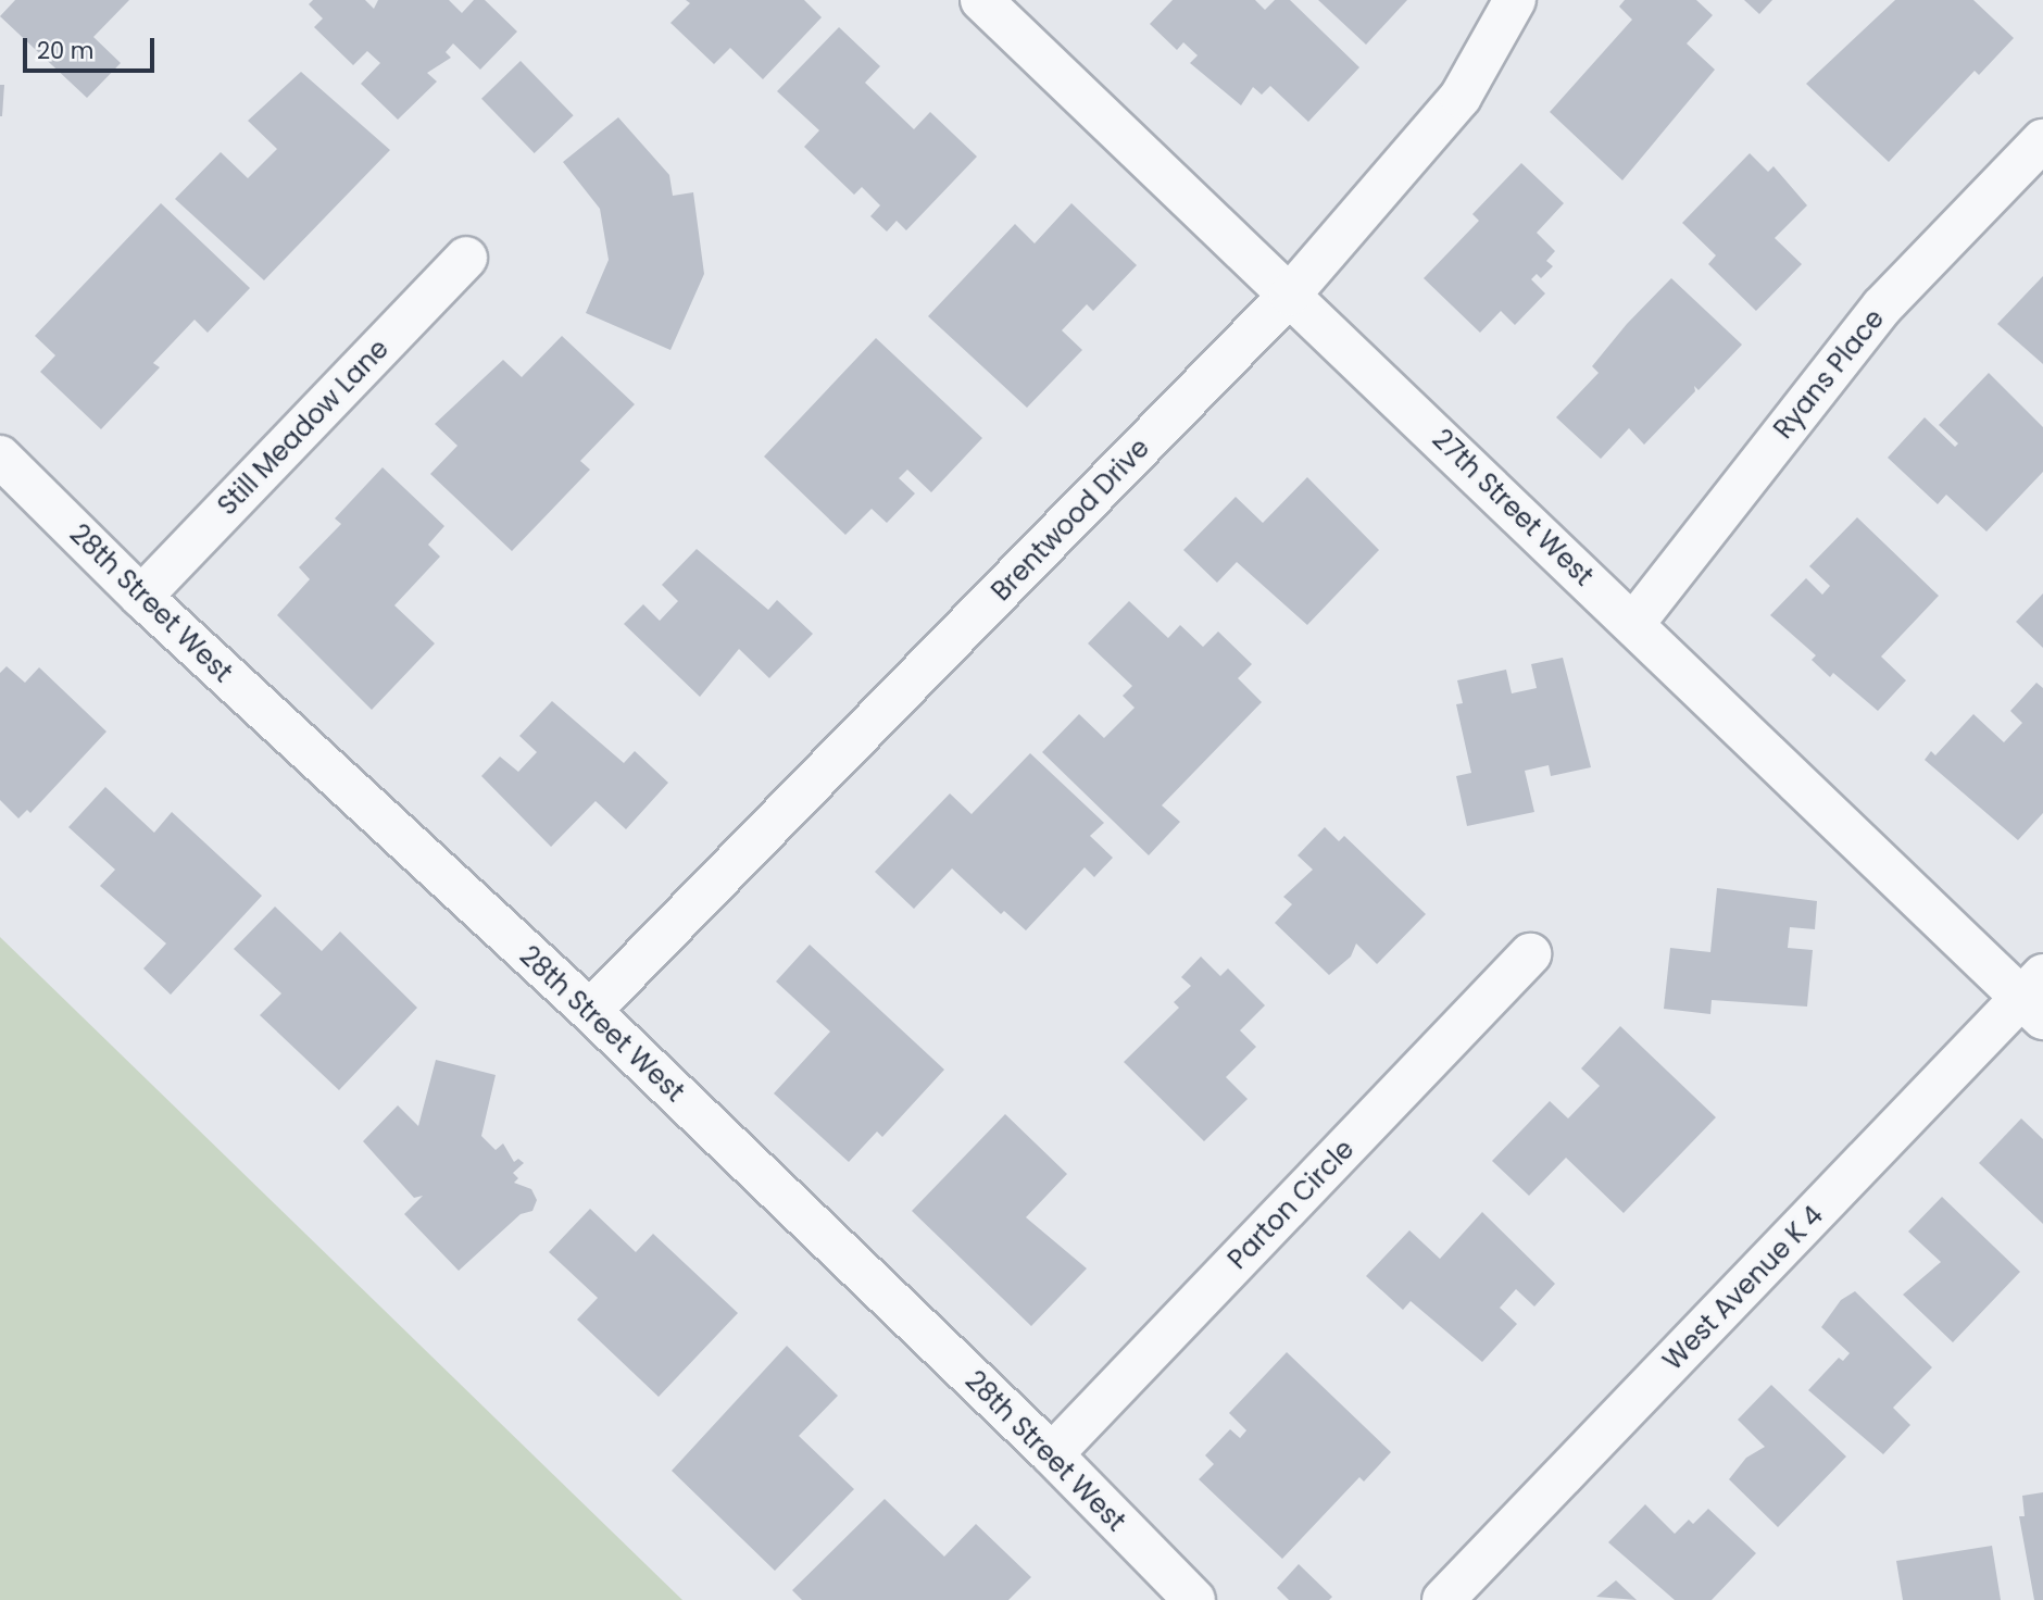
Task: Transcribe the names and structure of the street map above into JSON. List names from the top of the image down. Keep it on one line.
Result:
{"streets":{"street":["Ryans Place","Still Meadow Lane","27th Street West","Brentwood Drive","28th Street West","Parton Circle","West Avenue K 4"]},"crossings":[["Ryans Place","27th Street West"],["Still Meadow Lane","28th Street West"],["27th Street West","Brentwood Drive"],["27th Street West","West Avenue K 4"],["Brentwood Drive","28th Street West"],["28th Street West","Parton Circle"]],"scale_bar":"20 m"}
